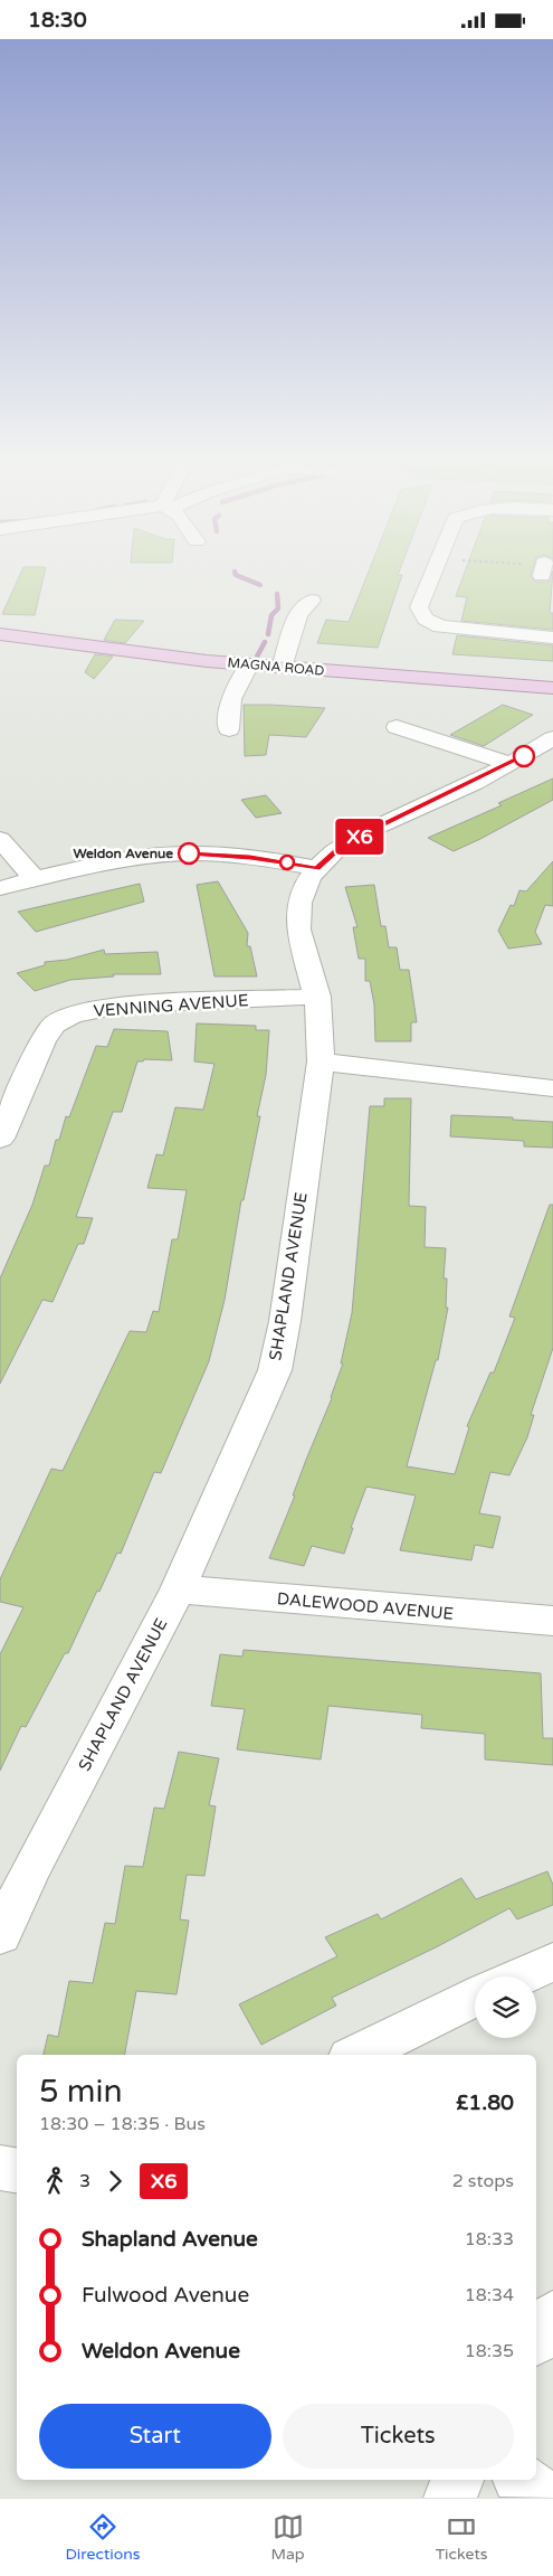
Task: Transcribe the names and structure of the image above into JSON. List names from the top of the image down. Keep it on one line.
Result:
{"streets":{"main road":["MAGNA ROAD"],"street":["VENNING AVENUE","SHAPLAND AVENUE","DALEWOOD AVENUE"]},"crossings":[["VENNING AVENUE","SHAPLAND AVENUE"],["SHAPLAND AVENUE","DALEWOOD AVENUE"]],"places":["Weldon Avenue"],"lines":["bus line X6"],"page":{"status":"18:30","on_map":"X6","heading":["5 min","18:30 – 18:35 · Bus","£1.80"],"legs":["3","X6","2 stops"],"list":[{"name":"Shapland Avenue","value":"18:33"},{"name":"Fulwood Avenue","value":"18:34"},{"name":"Weldon Avenue","value":"18:35"}],"buttons":["Start","Tickets"],"tabs":["Directions","Map","Tickets"]}}
